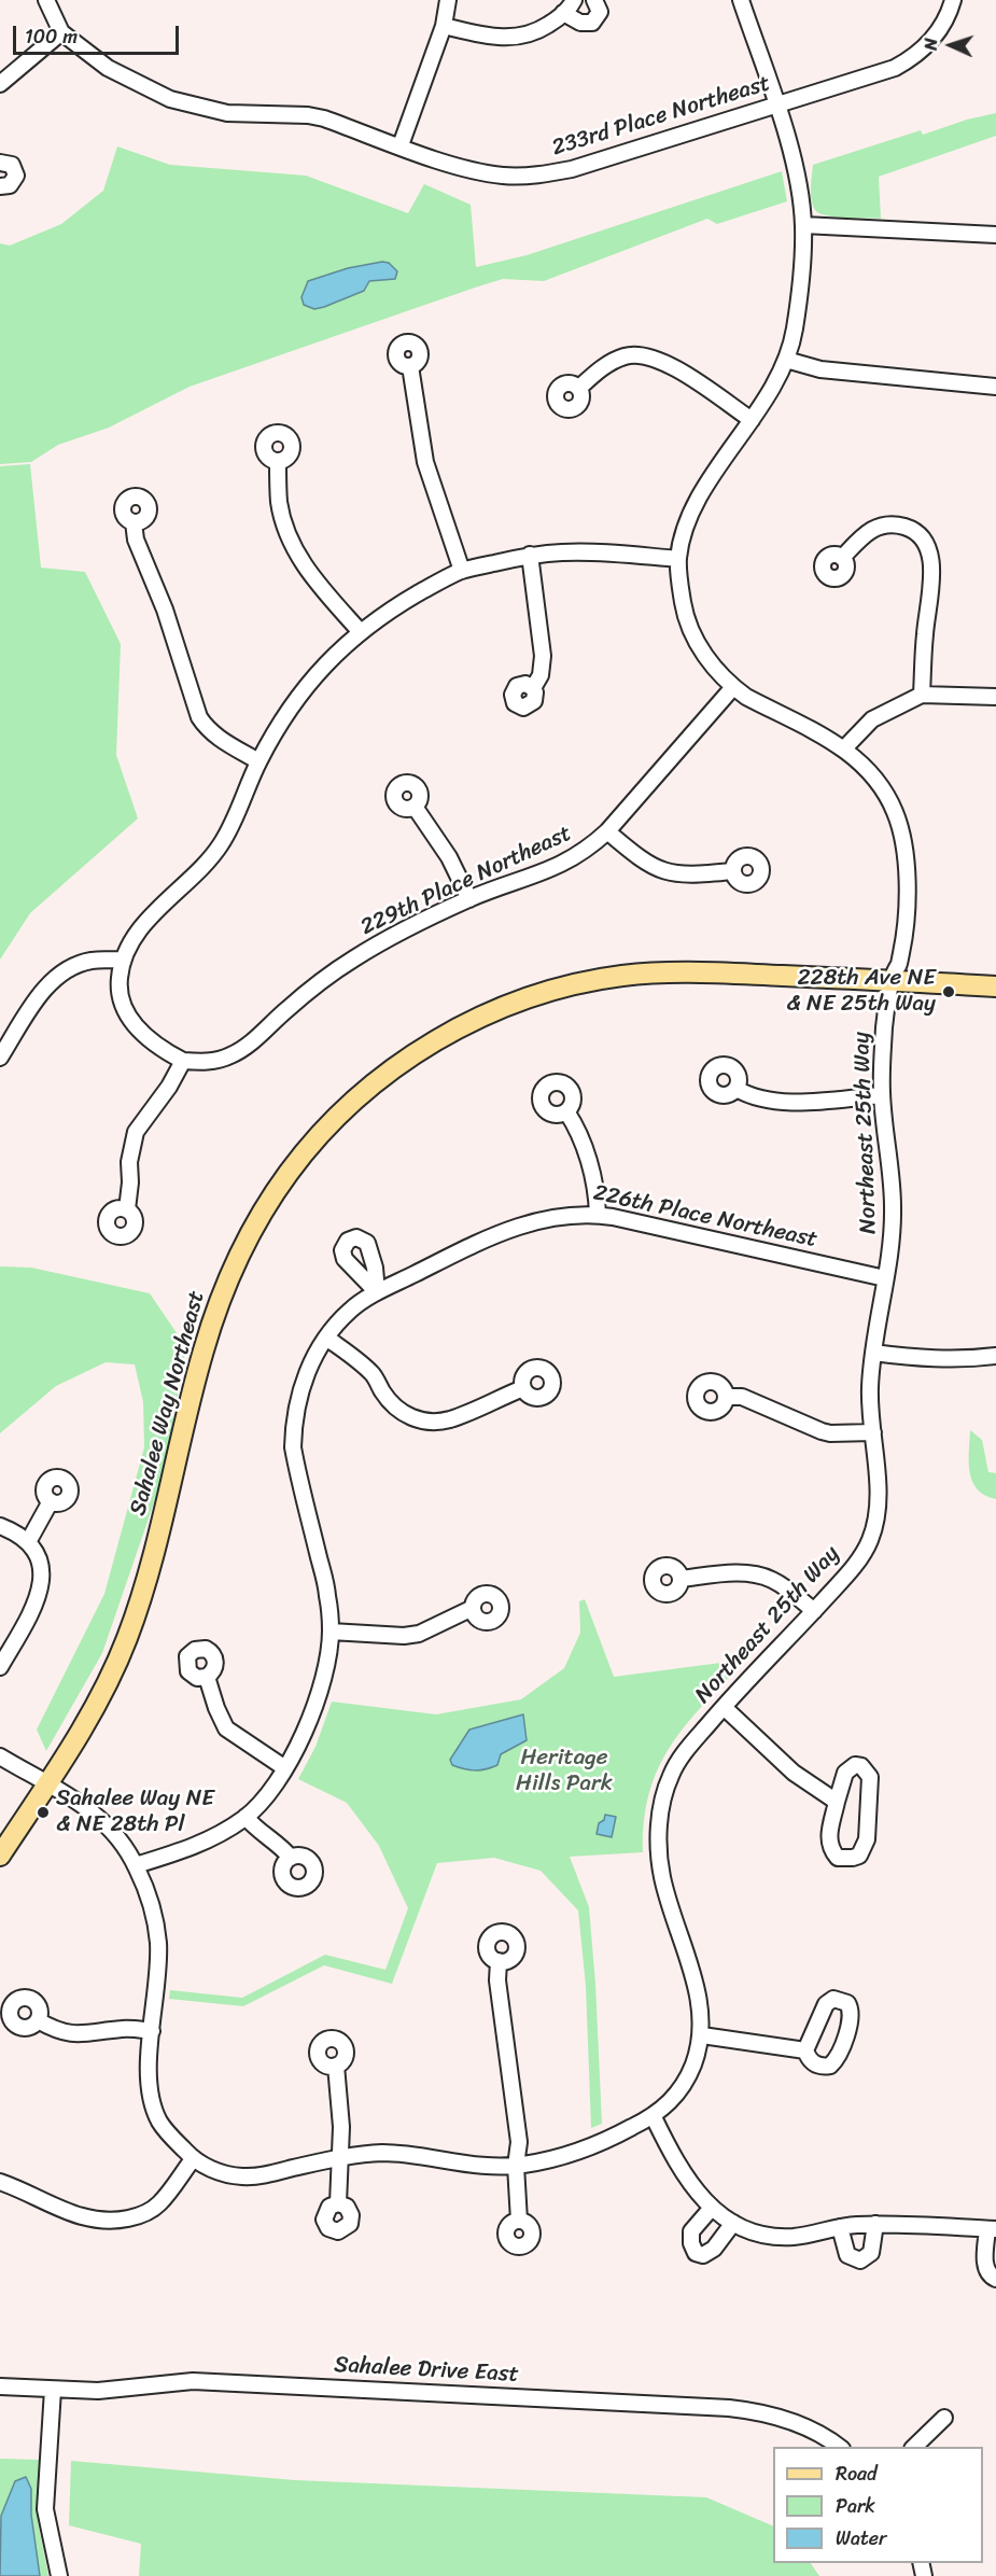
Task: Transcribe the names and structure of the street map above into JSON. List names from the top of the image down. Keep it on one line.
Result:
{"streets":{"main road":["Sahalee Way Northeast"],"street":["233rd Place Northeast","229th Place Northeast","Northeast 25th Way","226th Place Northeast","Sahalee Drive East"]},"crossings":[["233rd Place Northeast","Northeast 25th Way"],["229th Place Northeast","Northeast 25th Way"],["Northeast 25th Way","226th Place Northeast"],["Northeast 25th Way","Sahalee Way Northeast"]],"parks":["Heritage Hills Park"],"places":["228th Ave NE & NE 25th Way","Sahalee Way NE & NE 28th Pl"],"legend":["Road","Park","Water"],"scale_bar":"100 m","north":"left"}
